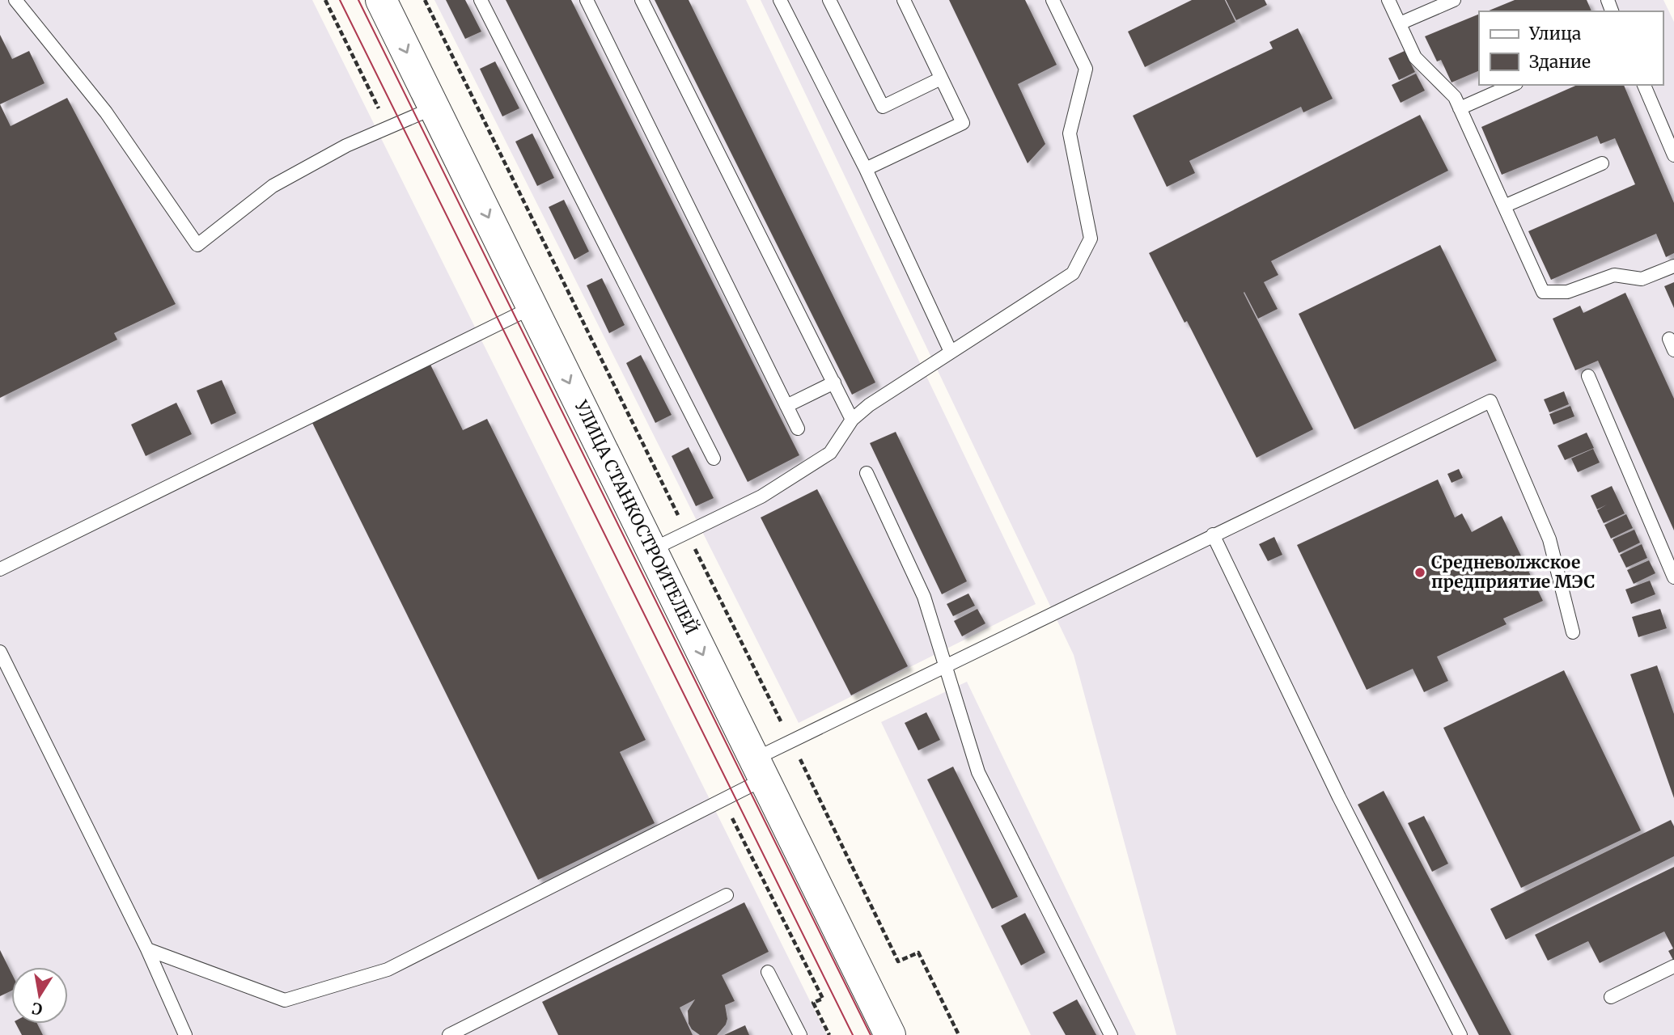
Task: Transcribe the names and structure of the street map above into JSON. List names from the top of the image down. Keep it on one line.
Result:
{"streets":{"street":["УЛИЦА СТАНКОСТРОИТЕЛЕЙ"]},"one_way":["УЛИЦА СТАНКОСТРОИТЕЛЕЙ"],"places":["Средневолжское предприятие МЭС"],"legend":["Улица","Здание"],"north":"bottom"}
